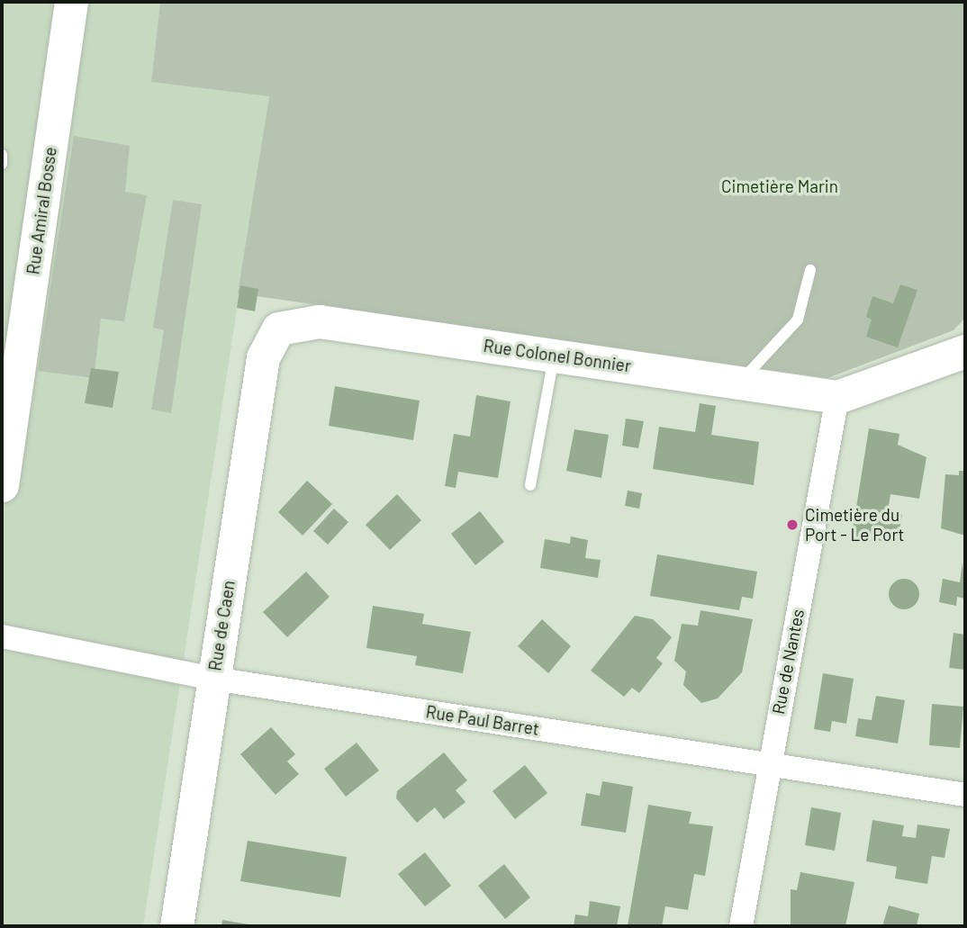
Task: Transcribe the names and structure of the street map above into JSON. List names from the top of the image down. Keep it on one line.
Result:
{"streets":{"street":["Rue Amiral Bosse","Rue Colonel Bonnier","Rue de Caen","Rue de Nantes","Rue Paul Barret"]},"crossings":[["Rue Colonel Bonnier","Rue de Caen"],["Rue Colonel Bonnier","Rue de Nantes"],["Rue de Caen","Rue Paul Barret"],["Rue de Nantes","Rue Paul Barret"]],"parks":["Cimetière Marin"],"places":["Cimetière du Port - Le Port"]}
